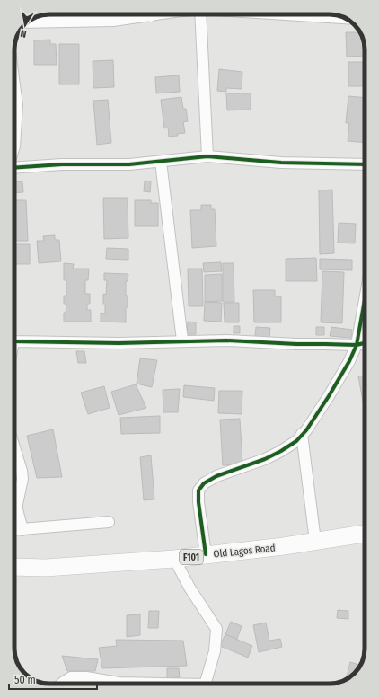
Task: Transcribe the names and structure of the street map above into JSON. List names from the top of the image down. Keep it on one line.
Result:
{"streets":{"main road":["Old Lagos Road","F101"]},"scale_bar":"50 m","north":"bottom"}
